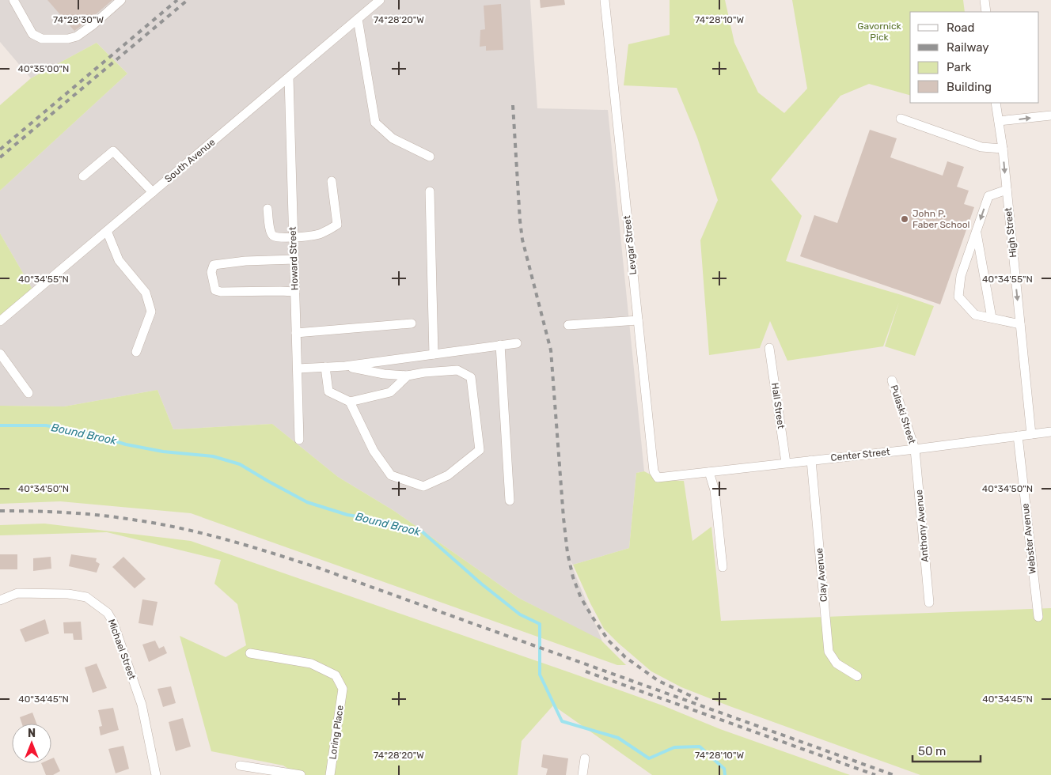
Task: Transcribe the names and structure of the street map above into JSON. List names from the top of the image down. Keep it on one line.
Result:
{"streets":{"street":["South Avenue","High Street","Levgar Street","Howard Street","Hall Street","Pulaski Street","Center Street","Anthony Avenue","Webster Avenue","Clay Avenue","Michael Street","Loring Place"]},"crossings":[["South Avenue","Howard Street"],["High Street","Center Street"],["Levgar Street","Center Street"],["Hall Street","Center Street"],["Pulaski Street","Center Street"],["Pulaski Street","Anthony Avenue"],["Center Street","Anthony Avenue"],["Center Street","Webster Avenue"],["Center Street","Clay Avenue"]],"water":["Bound Brook"],"parks":["Gavornick Pick"],"places":["John P. Faber School"],"legend":["Road","Railway","Park","Building"],"scale_bar":"50 m","north":"top","coordinates":["74°28'30\"W","74°28'20\"W","74°28'10\"W","40°35'00\"N","40°34'55\"N","40°34'50\"N","40°34'45\"N"]}
